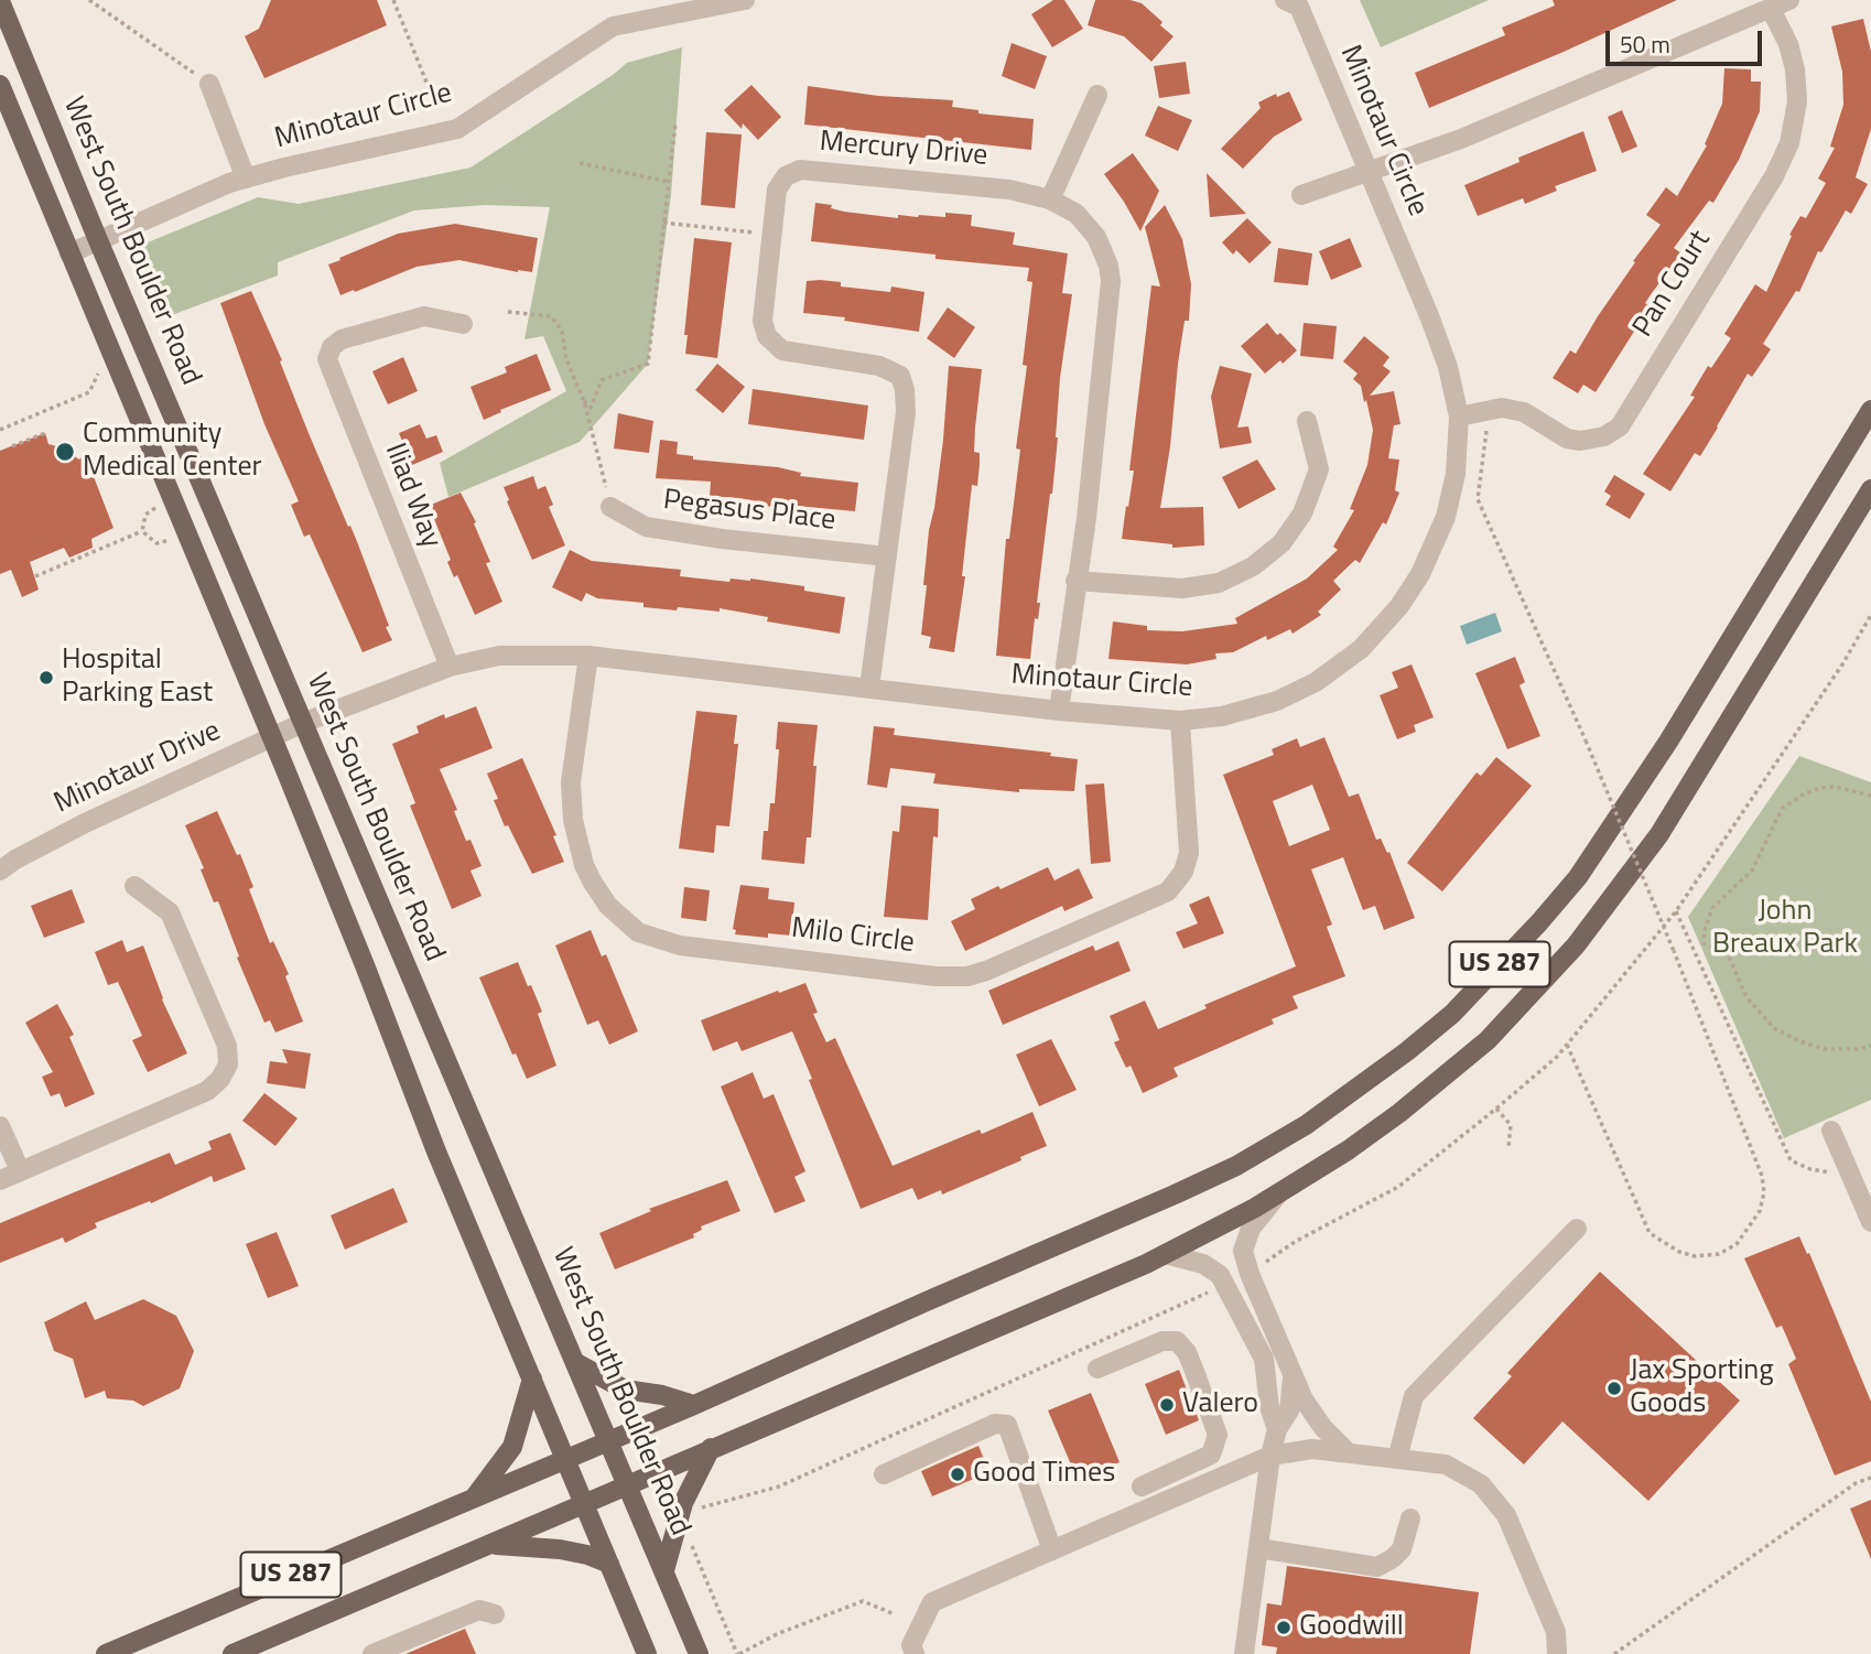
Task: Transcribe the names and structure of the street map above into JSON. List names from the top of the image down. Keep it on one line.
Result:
{"streets":{"main road":["West South Boulder Road","US 287"],"street":["Minotaur Circle","Mercury Drive","Pan Court","Iliad Way","Pegasus Place","Minotaur Drive","Milo Circle"]},"crossings":[["Minotaur Circle","Mercury Drive"],["Minotaur Circle","West South Boulder Road"],["Minotaur Circle","Pan Court"],["Minotaur Circle","Iliad Way"],["Minotaur Circle","Minotaur Drive"],["Minotaur Circle","Milo Circle"],["Mercury Drive","Pegasus Place"],["West South Boulder Road","Minotaur Drive"],["West South Boulder Road","US 287"]],"parks":["John Breaux Park"],"places":["Community Medical Center","Hospital Parking East","Jax Sporting Goods","Valero","Good Times","Goodwill"],"scale_bar":"50 m"}
